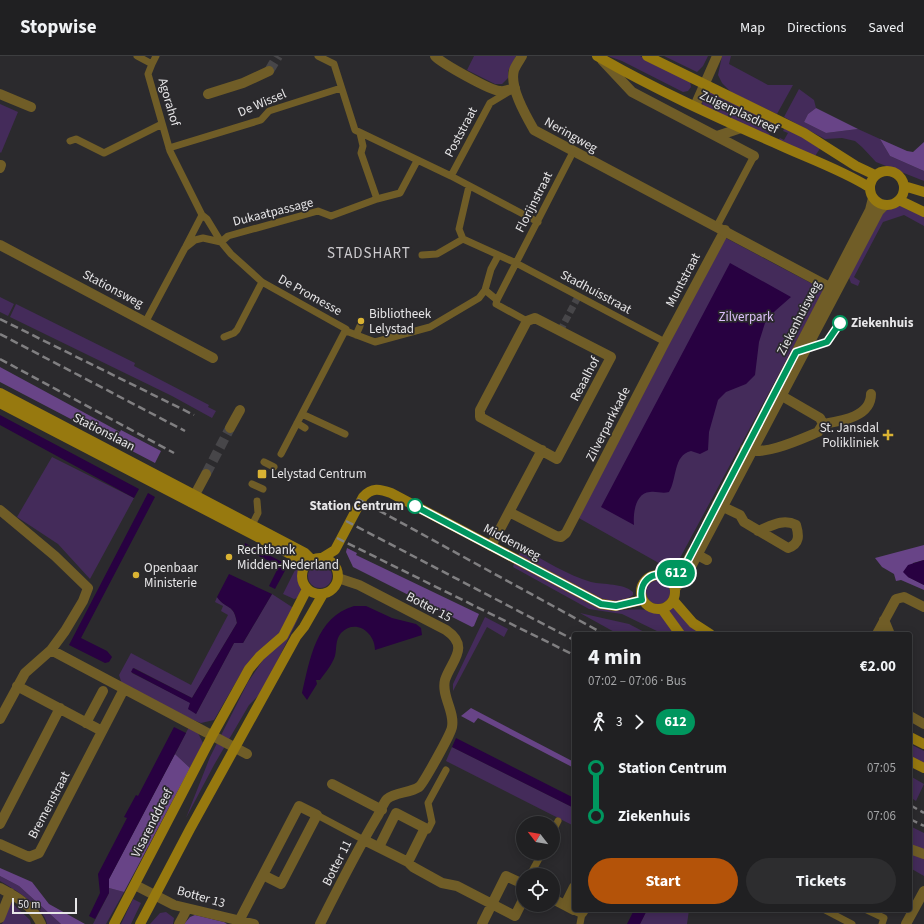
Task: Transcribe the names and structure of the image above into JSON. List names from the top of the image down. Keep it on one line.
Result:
{"streets":{"main road":["Zuigerplasdreef","Stationslaan","Middenweg","Visarenddreef"],"street":["Agorahof","De Wissel","Poststraat","Neringweg","Florijnstraat","Dukaatpassage","Muntstraat","Stationsweg","Stadhuisstraat","De Promesse","Ziekenhuisweg","Reaalhof","Zilverparkkade","Botter 15","Bremenstraat","Botter 11","Botter 13"]},"crossings":[["Agorahof","De Wissel"],["Agorahof","De Promesse"],["De Wissel","De Promesse"],["Zuigerplasdreef","Ziekenhuisweg"],["Poststraat","Neringweg"],["Neringweg","Florijnstraat"],["Neringweg","Muntstraat"],["Neringweg","Ziekenhuisweg"],["Florijnstraat","Stadhuisstraat"],["Florijnstraat","Reaalhof"],["Dukaatpassage","De Promesse"],["Muntstraat","Stadhuisstraat"],["Muntstraat","Zilverparkkade"],["Stadhuisstraat","Zilverparkkade"],["De Promesse","Reaalhof"],["Ziekenhuisweg","Middenweg"],["Botter 15","Visarenddreef"],["Botter 15","Botter 11"],["Visarenddreef","Botter 13"],["Botter 11","Botter 13"]],"districts":["STADSHART"],"parks":["Zilverpark"],"places":{"other":["Bibliotheek Lelystad","Ziekenhuis","Station Centrum","Rechtbank Midden-Nederland","Openbaar Ministerie"],"health":["St. Jansdal Polikliniek"],"transit":["Lelystad Centrum"]},"lines":["bus line 612"],"scale_bar":"50 m","north":"top left","page":{"header":"Stopwise","nav":["Map","Directions","Saved"],"on_map":"612","heading":["4 min","07:02 – 07:06 · Bus","€2.00"],"legs":["3","612"],"list":[{"name":"Station Centrum","value":"07:05"},{"name":"Ziekenhuis","value":"07:06"}],"buttons":["Start","Tickets"],"scale":"50 m"}}
